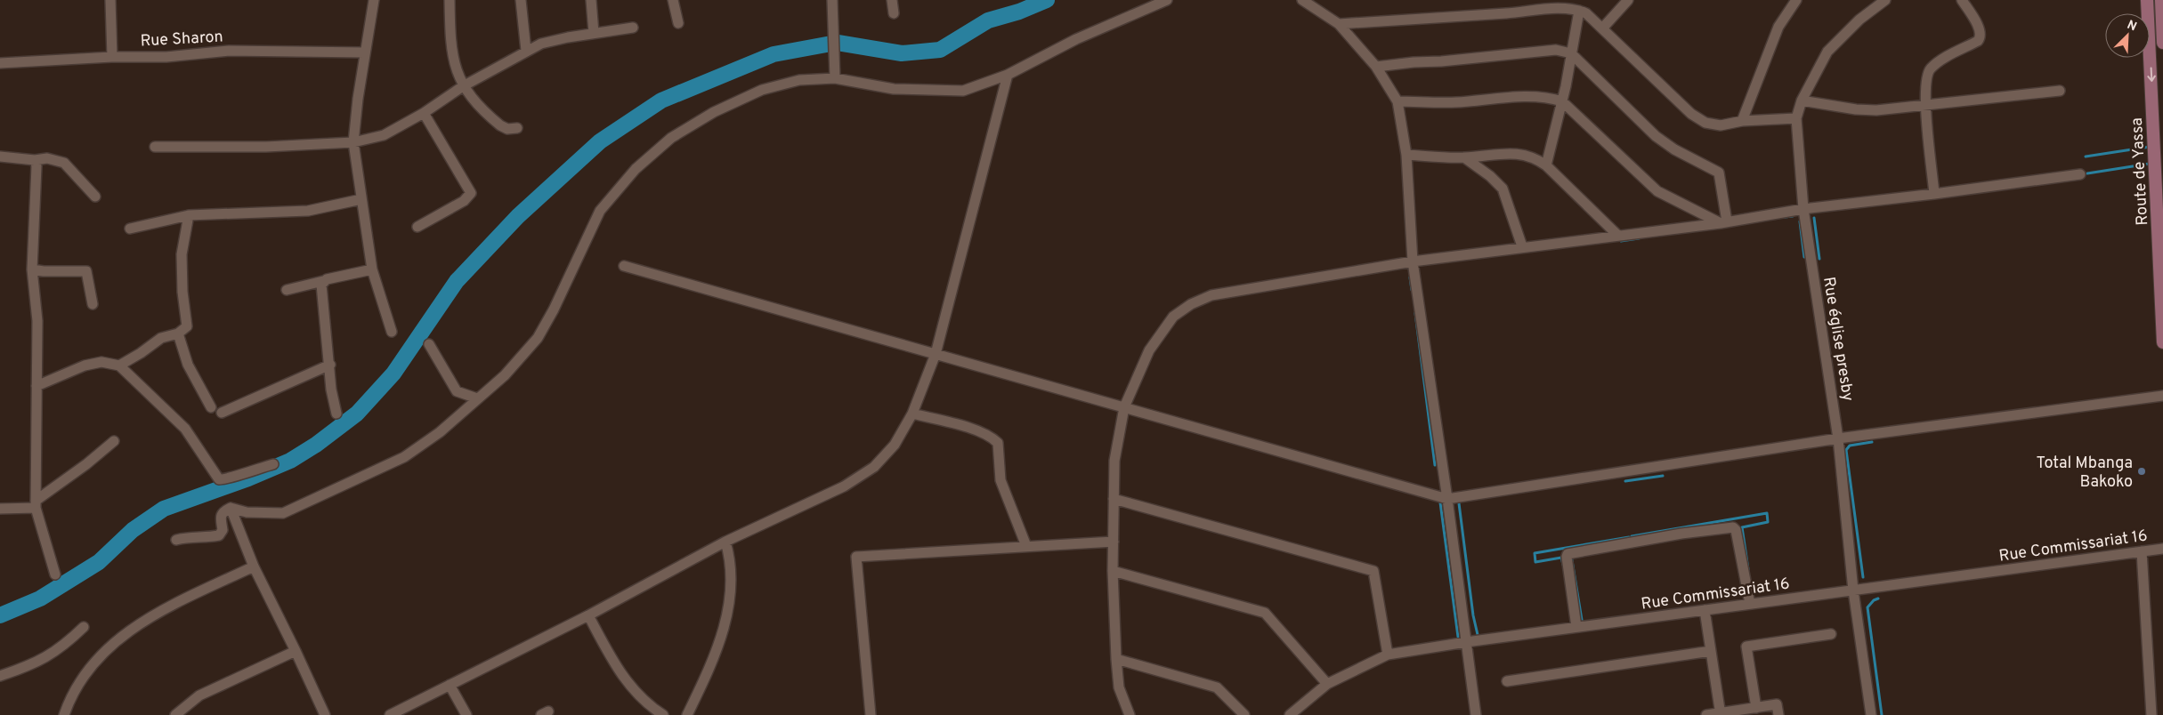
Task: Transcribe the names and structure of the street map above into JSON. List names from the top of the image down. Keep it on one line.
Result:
{"streets":{"main road":["Route de Yassa"],"street":["Rue Sharon","Rue église presby","Rue Commissariat 16"]},"crossings":[["Rue église presby","Rue Commissariat 16"]],"one_way":["Route de Yassa"],"places":["Total Mbanga Bakoko"],"north":"top right"}
